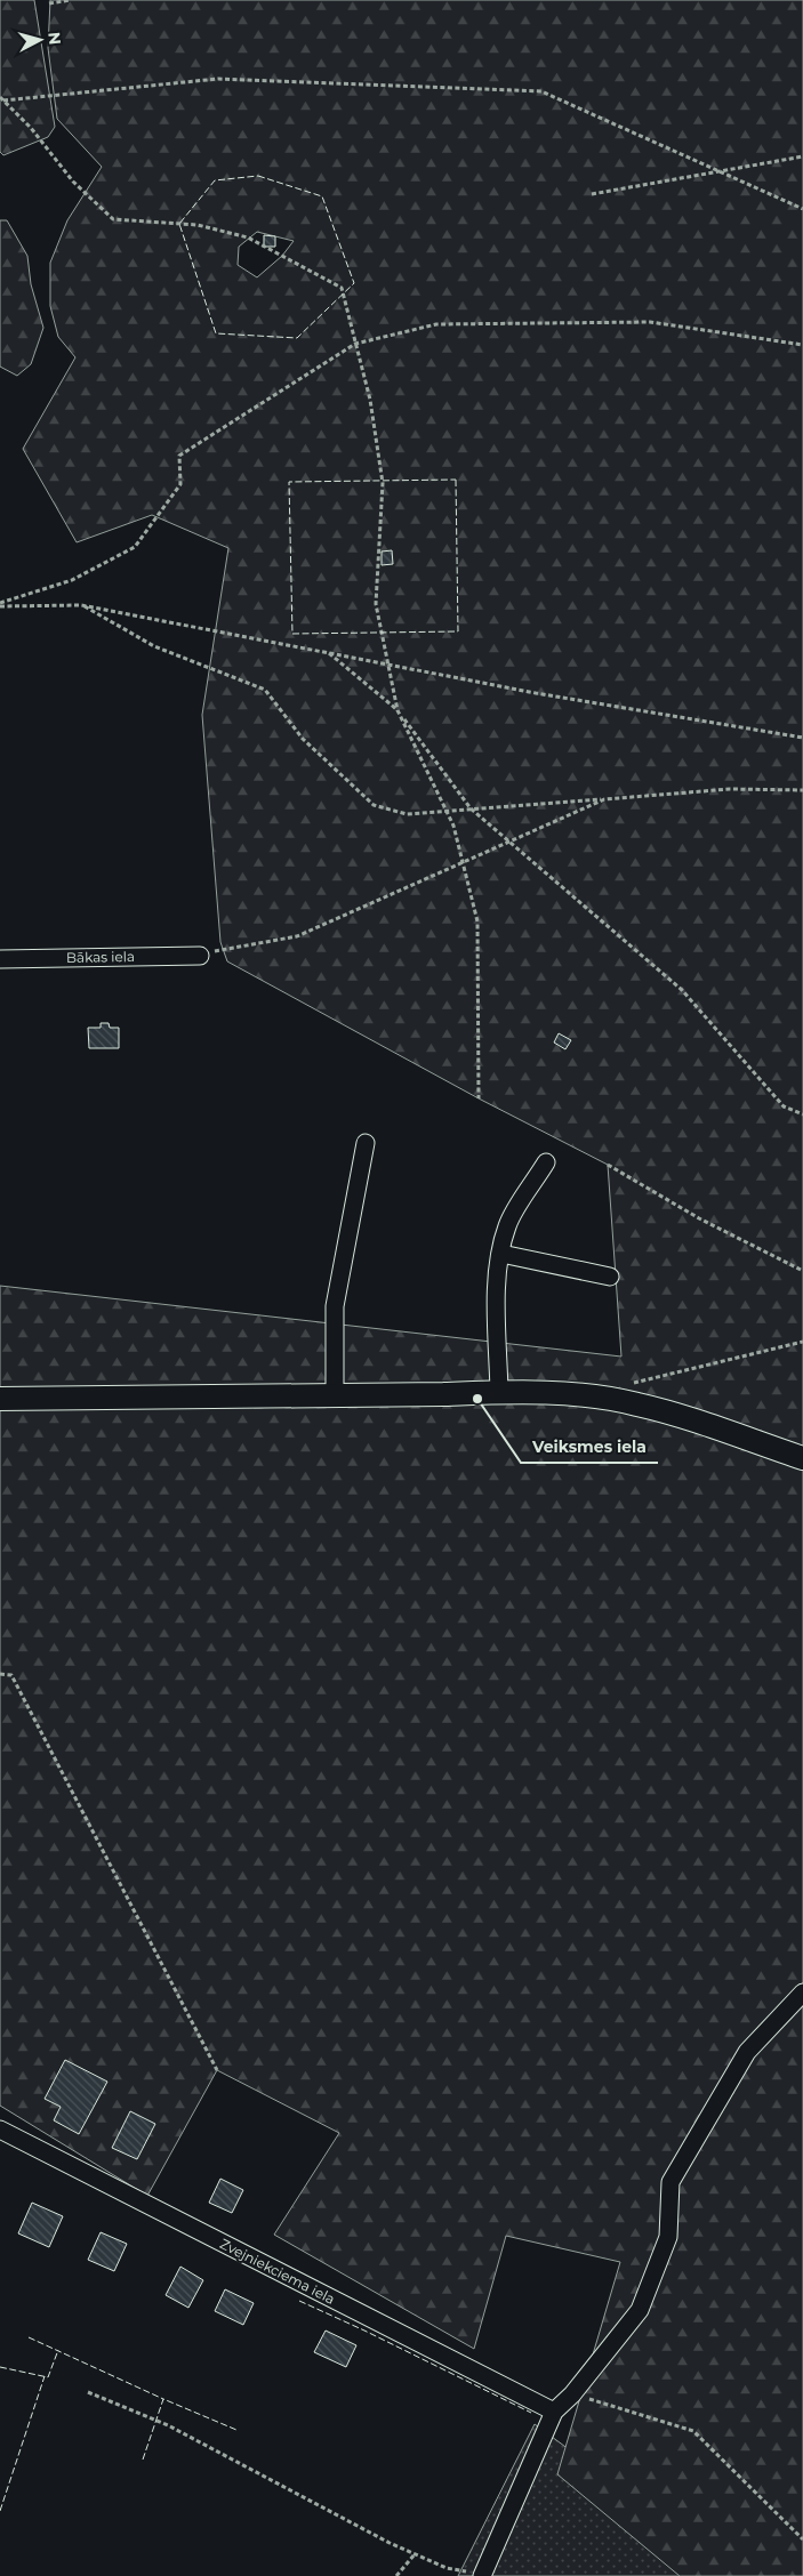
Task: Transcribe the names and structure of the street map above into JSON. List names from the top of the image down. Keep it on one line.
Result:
{"streets":{"street":["Bākas iela","Zvejniekciema iela"]},"places":["Veiksmes iela"],"north":"right"}
